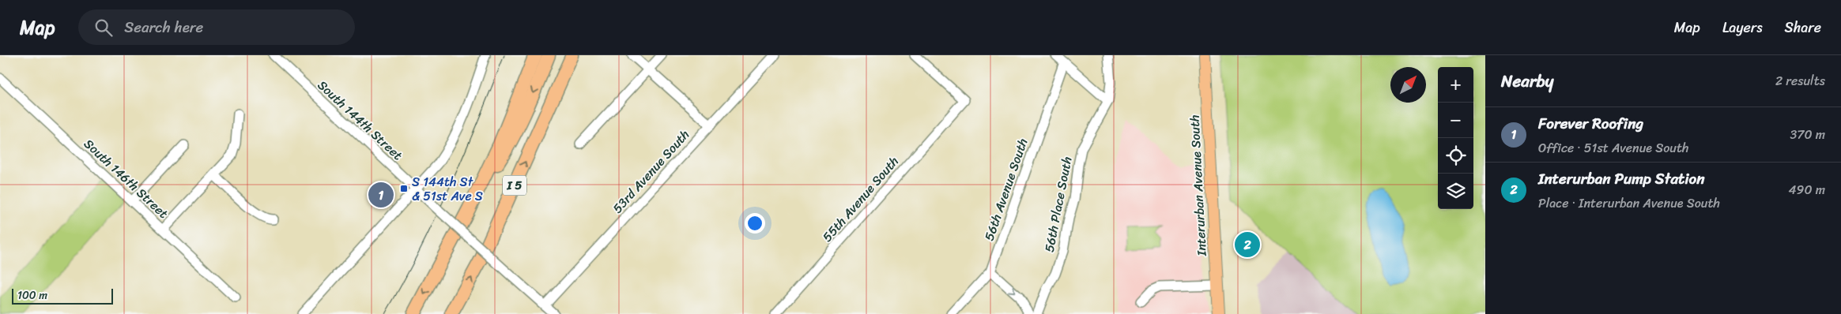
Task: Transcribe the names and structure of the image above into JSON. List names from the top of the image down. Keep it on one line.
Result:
{"streets":{"highway":["I 5"],"main road":["Interurban Avenue South"],"street":["South 144th Street","53rd Avenue South","South 146th Street","56th Avenue South","55th Avenue South","56th Place South"]},"crossings":[["South 144th Street","53rd Avenue South"]],"places":{"transit":["S 144th St & 51st Ave S"]},"scale_bar":"100 m","north":"top right","page":{"header":"Map","search":"Search here","nav":["Map","Layers","Share"],"heading":["Nearby","2 results"],"map_buttons":["+","−"],"list":[{"mark":"1","name":"Forever Roofing","note":"Office · 51st Avenue South","value":"370 m"},{"mark":"2","name":"Interurban Pump Station","note":"Place · Interurban Avenue South","value":"490 m"}],"pins":["1","2"],"scale":"100 m"}}
